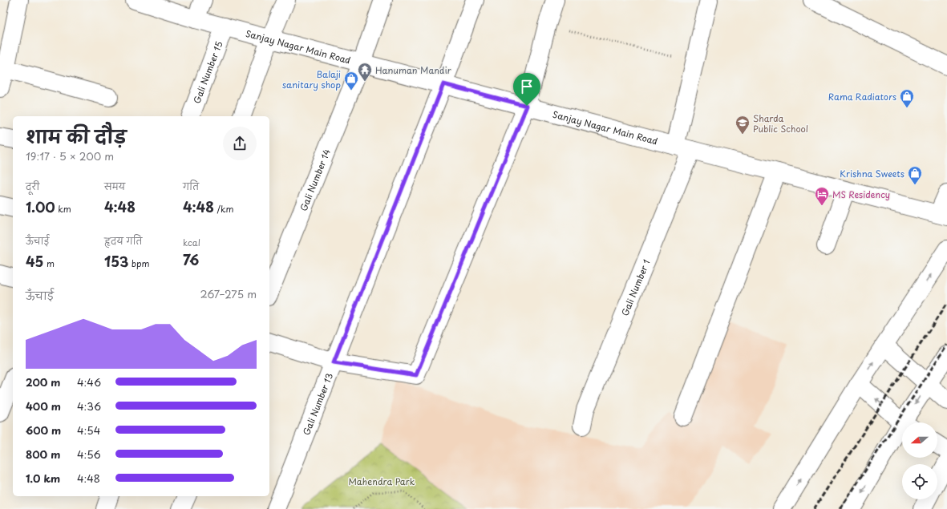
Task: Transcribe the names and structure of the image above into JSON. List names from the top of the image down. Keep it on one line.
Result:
{"streets":{"street":["Sanjay Nagar Main Road","Gali Number 15","Gali Number 14","Gali Number 1","Gali Number 13"]},"crossings":[["Sanjay Nagar Main Road","Gali Number 15"],["Sanjay Nagar Main Road","Gali Number 14"],["Sanjay Nagar Main Road","Gali Number 1"],["Sanjay Nagar Main Road","Gali Number 13"]],"parks":["Mahendra Park"],"places":{"temple":["Hanuman Mandir"],"shop":["Balaji sanitary shop","Rama Radiators","Krishna Sweets"],"school or university":["Sharda Public School"],"hotel":["MS Residency"]},"north":"left","page":{"heading":["शाम की दौड़","19:17 · 5 × 200 m"],"stats":[["दूरी","1.00 km"],["समय","4:48"],["गति","4:48 /km"],["ऊँचाई","45 m"],["हृदय गति","153 bpm"],["kcal","76"]],"chart":["ऊँचाई","267–275 m"],"list":[{"name":"200 m","note":"4:46"},{"name":"400 m","note":"4:36"},{"name":"600 m","note":"4:54"},{"name":"800 m","note":"4:56"},{"name":"1.0 km","note":"4:48"}]}}
